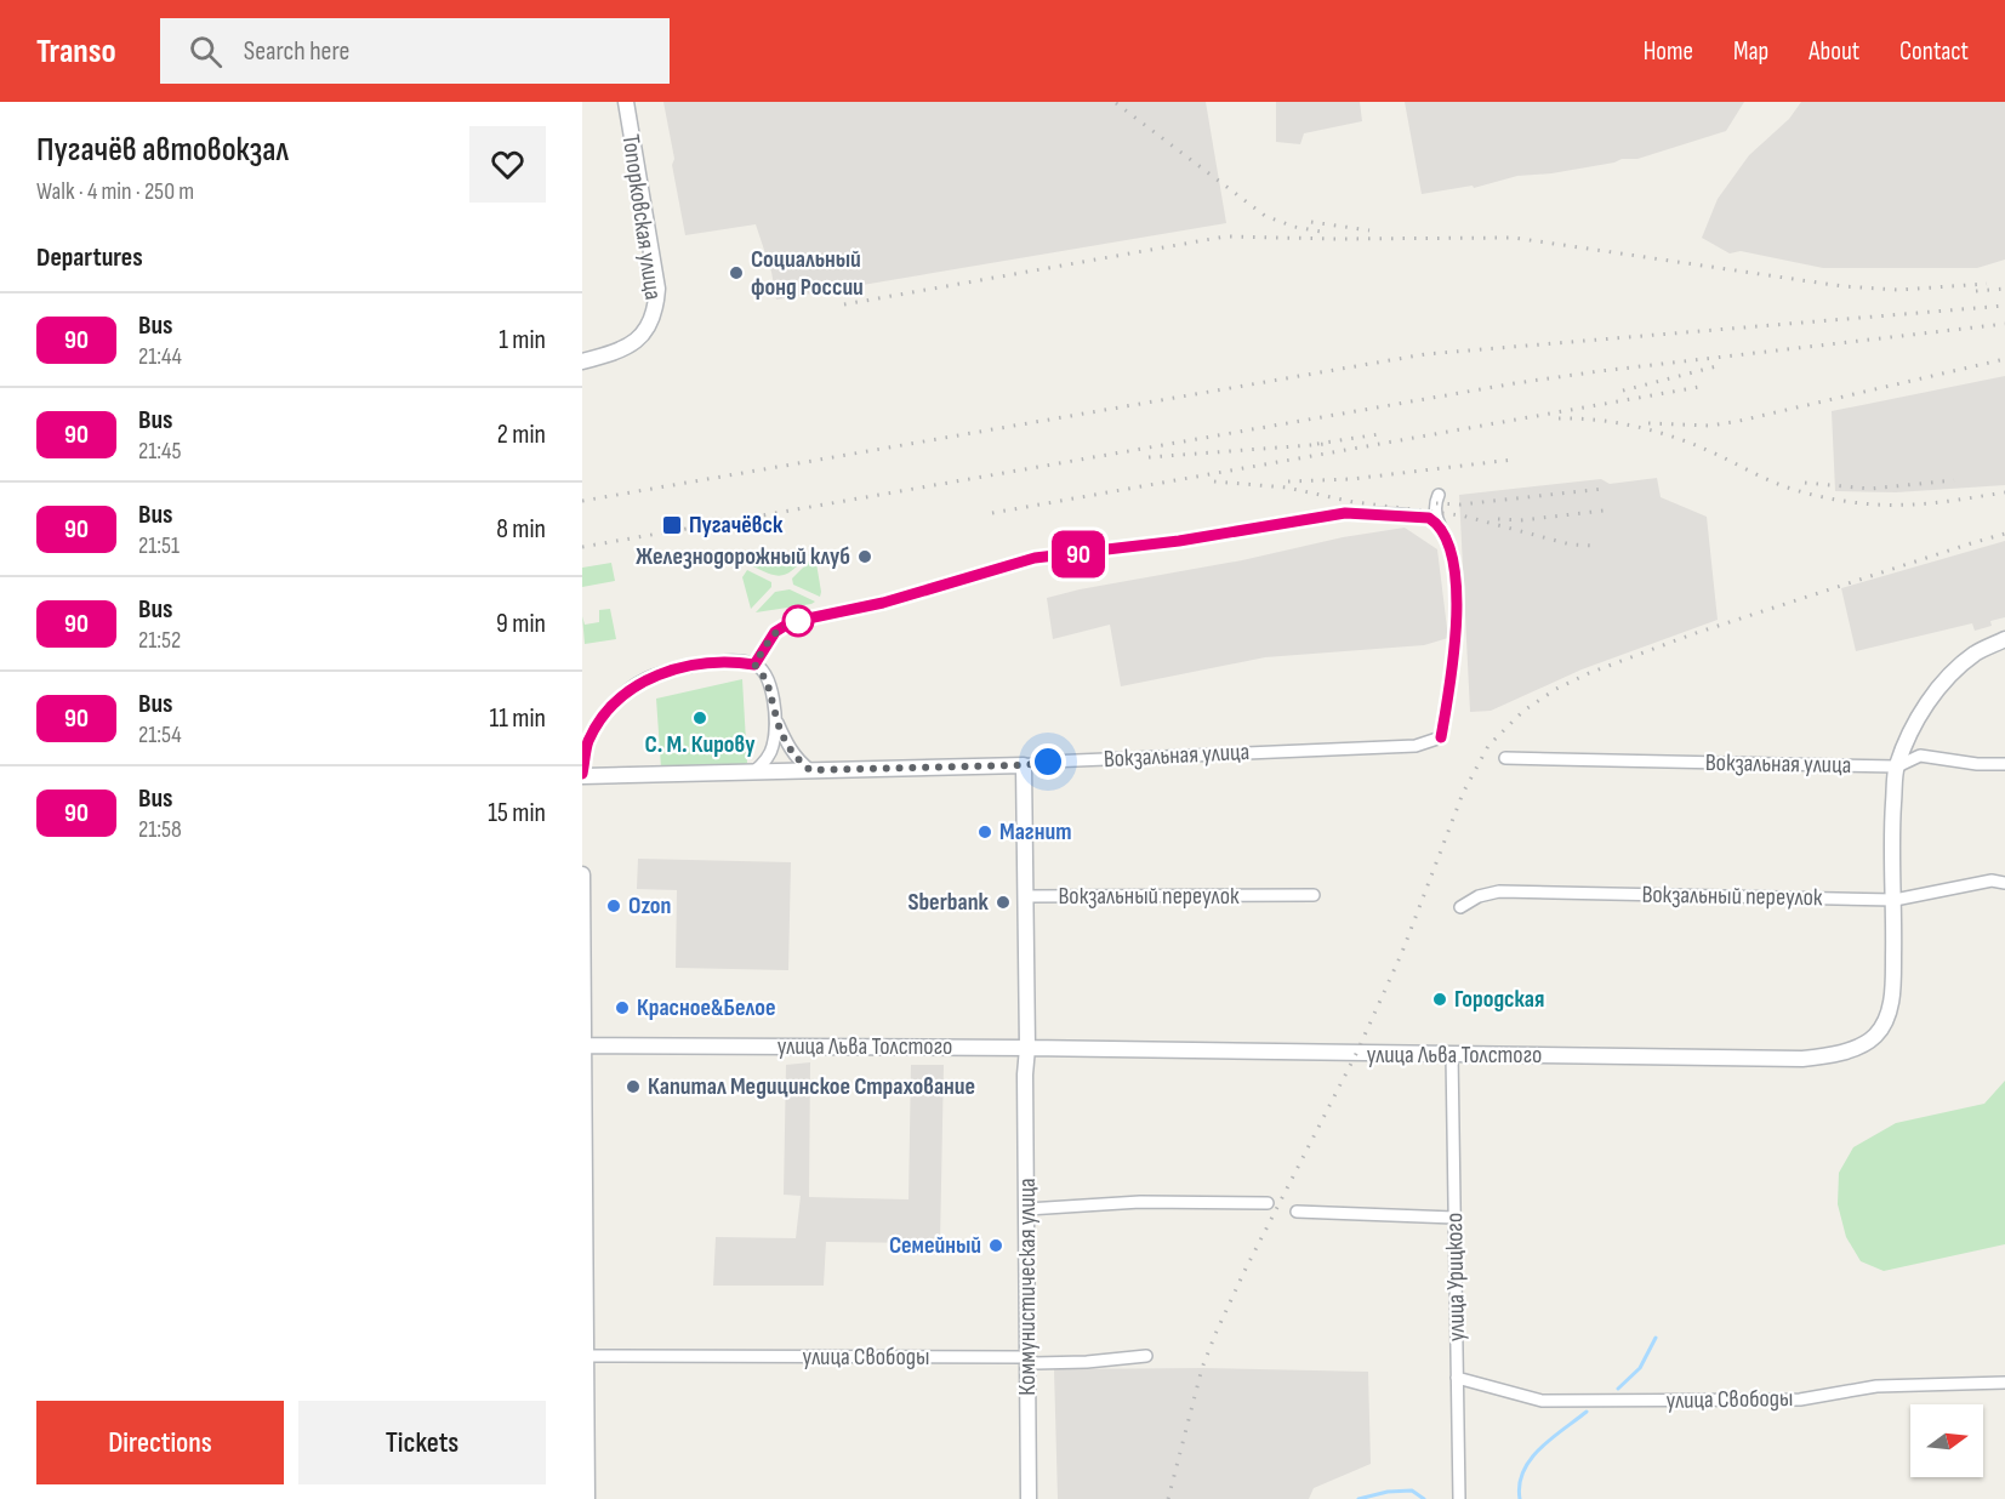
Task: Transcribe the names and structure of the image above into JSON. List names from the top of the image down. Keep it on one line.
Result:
{"streets":{"street":["Топорковская улица","Вокзальная улица","Вокзальный переулок","улица Льва Толстого","улица Урицкого","Коммунистическая улица","улица Свободы"]},"crossings":[["Вокзальная улица","улица Льва Толстого"],["Вокзальный переулок","улица Льва Толстого"],["Вокзальный переулок","Коммунистическая улица"],["улица Льва Толстого","улица Урицкого"],["улица Льва Толстого","Коммунистическая улица"],["улица Урицкого","улица Свободы"],["Коммунистическая улица","улица Свободы"]],"places":{"other":["Социальный фонд России","Железнодорожный клуб","С. М. Кирову","Магнит","Sberbank","Ozon","Городская","Красное&Белое","Капитал Медицинское Страхование","Семейный"],"transit":["Пугачёвск"]},"lines":["bus line 90"],"north":"right","page":{"header":"Transo","search":"Search here","nav":["Home","Map","About","Contact"],"heading":[["Пугачёв автовокзал","Walk · 4 min · 250 m"],"Departures"],"on_map":"90","list":[{"mark":"90","name":"Bus","note":"21:44","value":"1 min"},{"mark":"90","name":"Bus","note":"21:45","value":"2 min"},{"mark":"90","name":"Bus","note":"21:51","value":"8 min"},{"mark":"90","name":"Bus","note":"21:52","value":"9 min"},{"mark":"90","name":"Bus","note":"21:54","value":"11 min"},{"mark":"90","name":"Bus","note":"21:58","value":"15 min"}],"buttons":["Directions","Tickets"]}}
